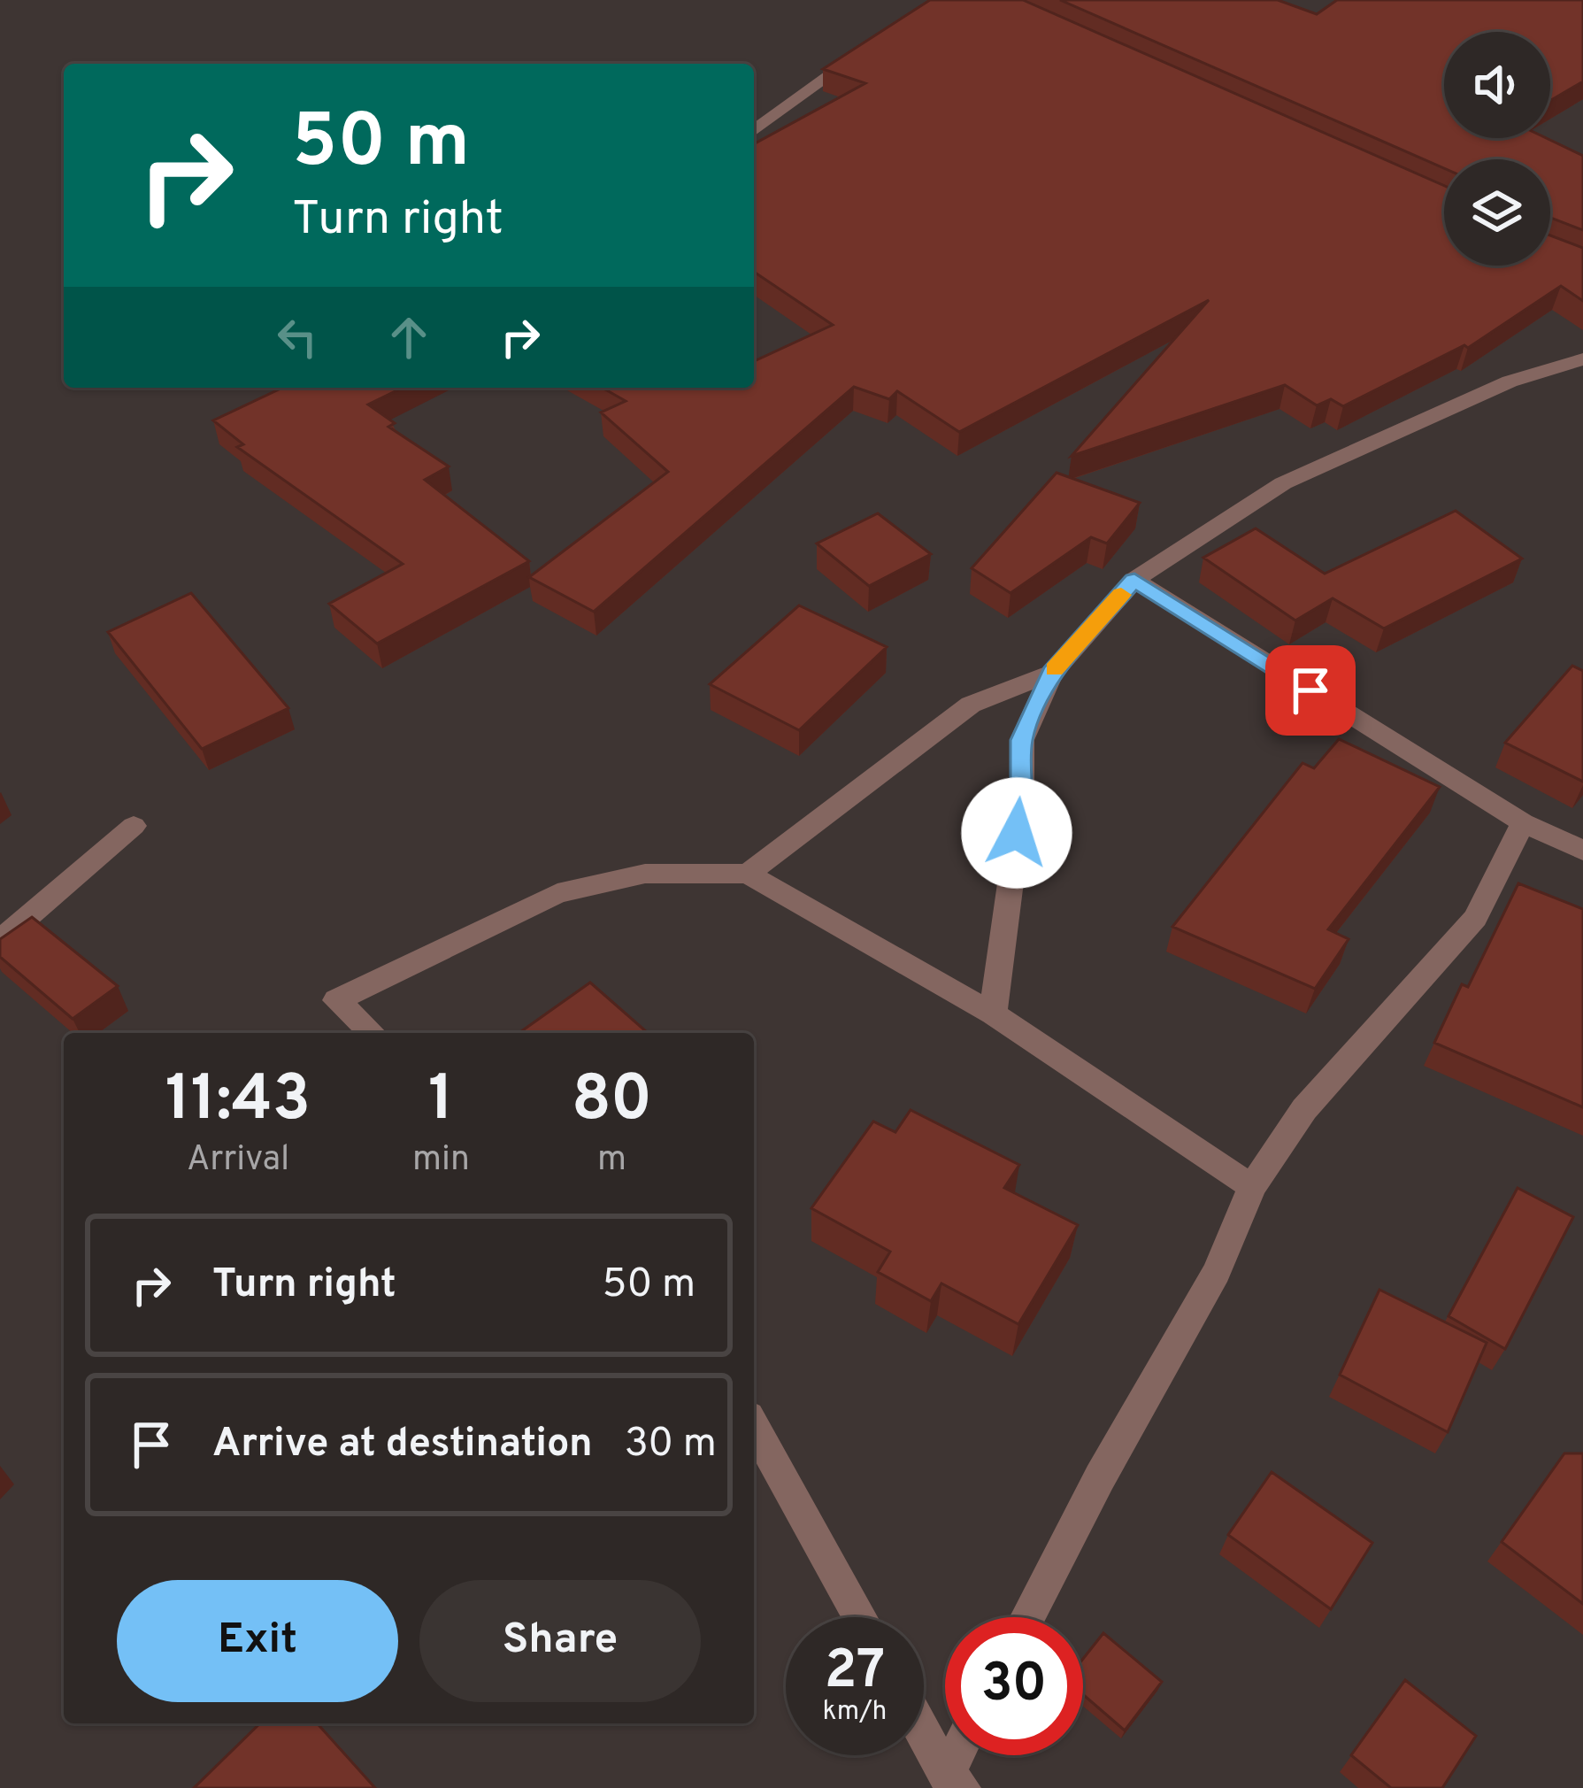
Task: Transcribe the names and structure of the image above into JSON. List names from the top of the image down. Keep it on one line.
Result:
{"page":{"turn":["50 m","Turn right"],"eta":["11:43","Arrival","1","min","80","m"],"list":[{"name":"Turn right","value":"50 m"},{"name":"Arrive at destination","value":"30 m"}],"buttons":["Exit","Share"],"speed":"27 km/h","limit":"30"}}
